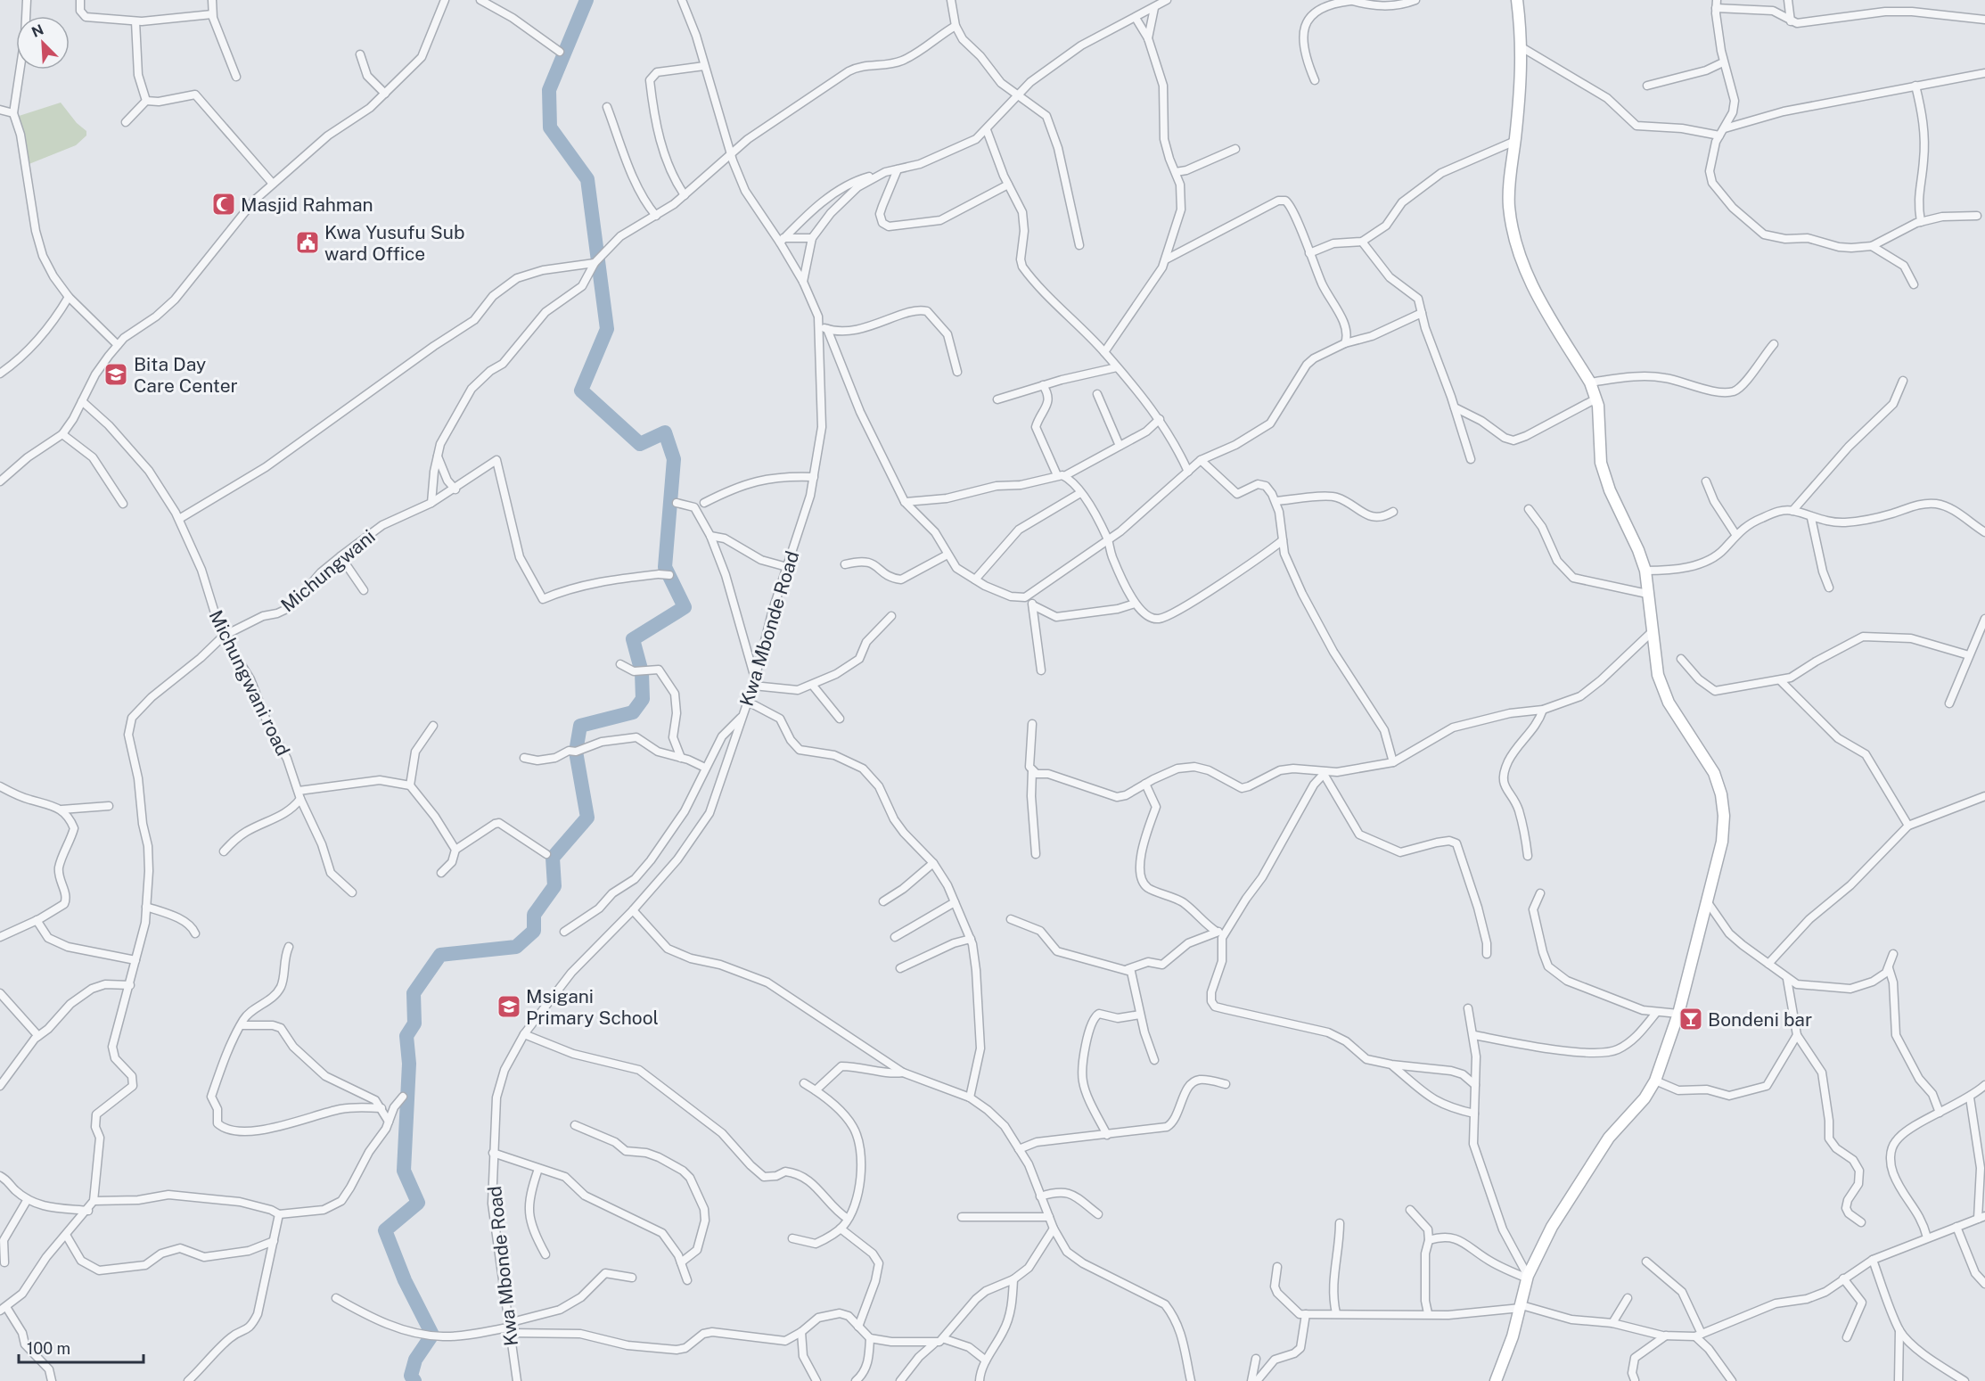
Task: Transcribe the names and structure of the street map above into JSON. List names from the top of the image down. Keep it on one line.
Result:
{"streets":{"street":["Michungwani","Kwa Mbonde Road","Michungwani road"]},"crossings":[["Michungwani","Michungwani road"]],"places":{"mosque":["Masjid Rahman"],"public building":["Kwa Yusufu Sub ward Office"],"school or university":["Bita Day Care Center","Msigani Primary School"],"bar":["Bondeni bar"]},"scale_bar":"100 m","north":"top left"}
